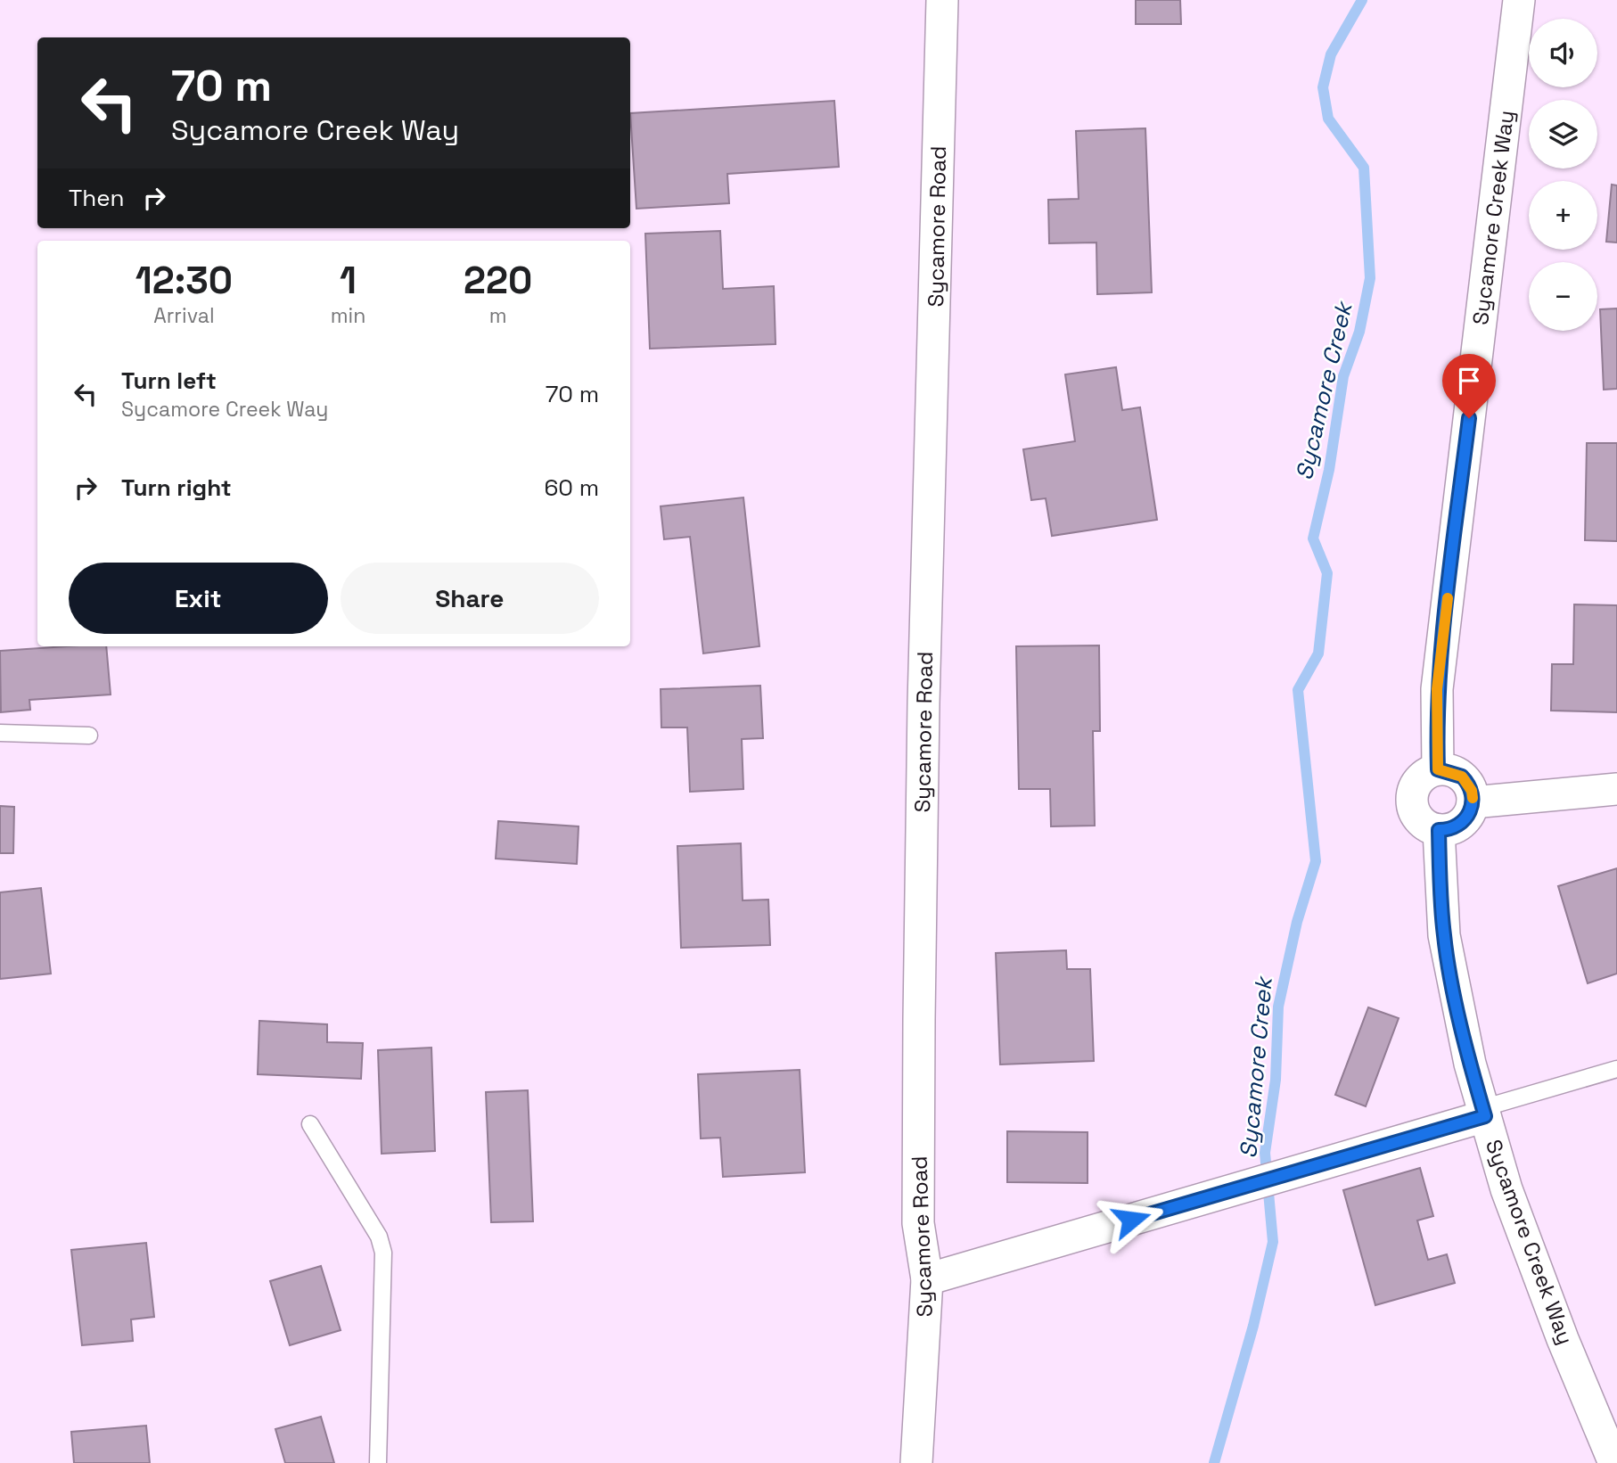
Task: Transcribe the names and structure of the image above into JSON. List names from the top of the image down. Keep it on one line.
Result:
{"streets":{"street":["Sycamore Creek Way","Sycamore Road"]},"water":["Sycamore Creek"],"page":{"map_buttons":["+","−"],"turn":["70 m","Sycamore Creek Way"],"then":"Then","eta":["12:30","Arrival","1","min","220","m"],"list":[{"name":"Turn left","note":"Sycamore Creek Way","value":"70 m"},{"name":"Turn right","value":"60 m"}],"buttons":["Exit","Share"]}}
